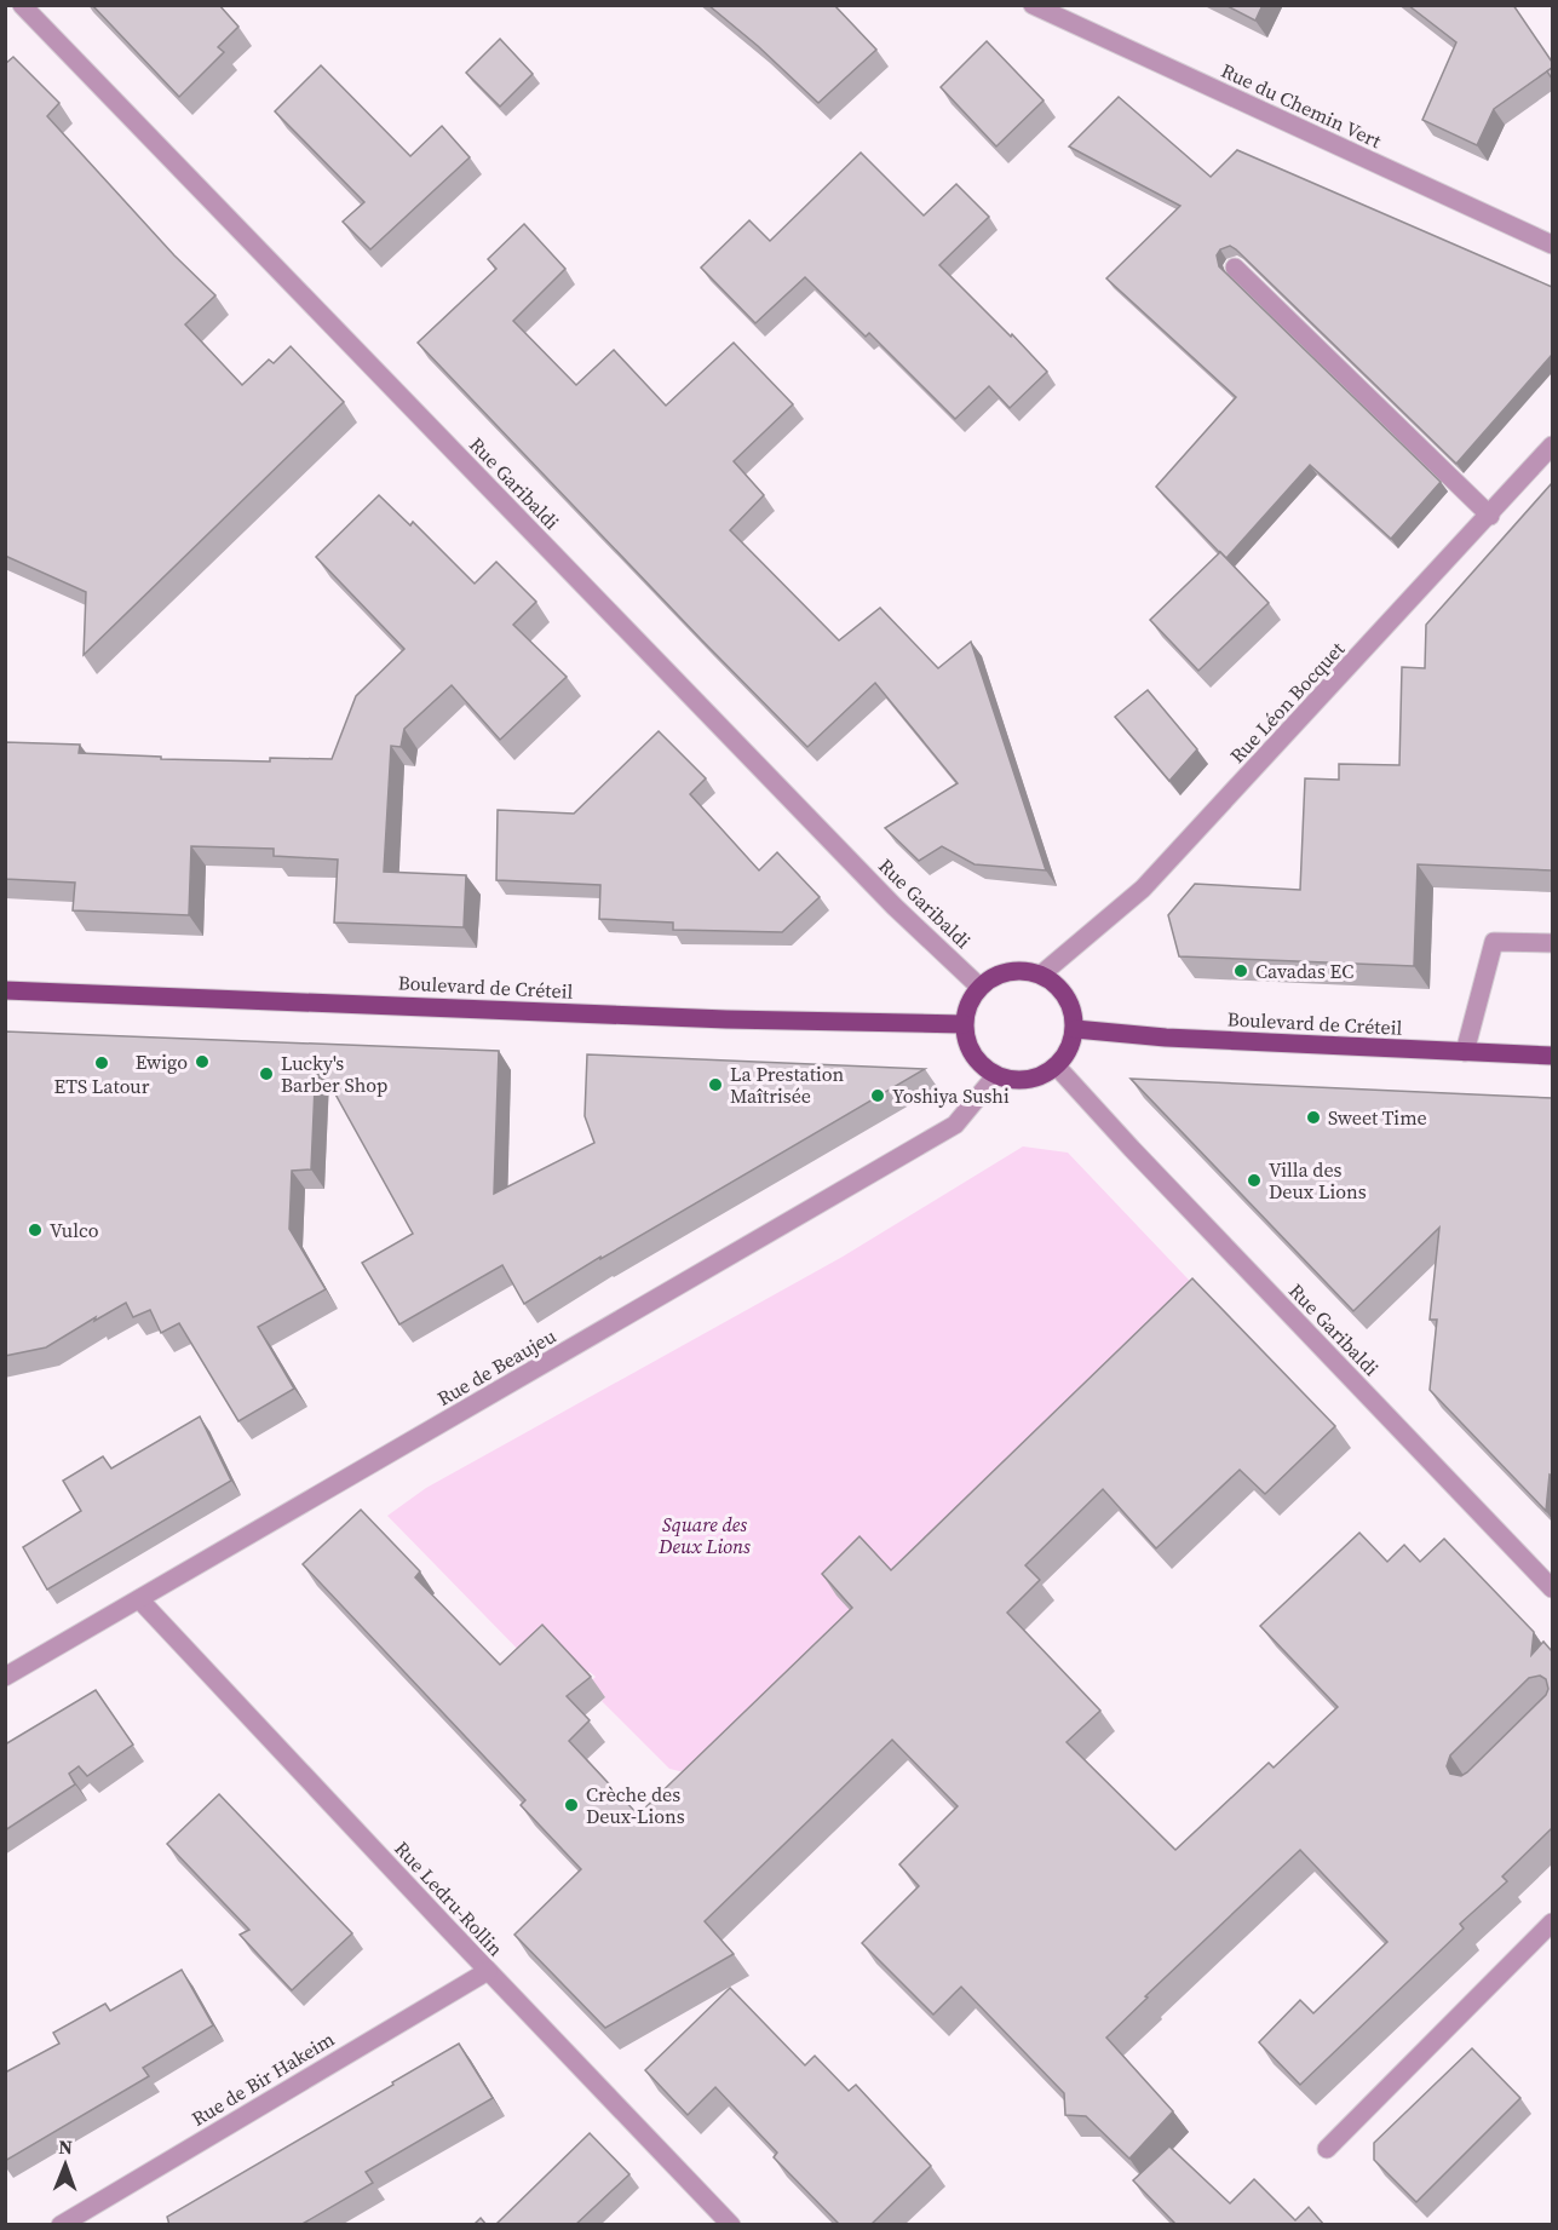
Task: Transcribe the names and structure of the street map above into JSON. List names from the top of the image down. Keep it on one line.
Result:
{"streets":{"main road":["Boulevard de Créteil"],"street":["Rue du Chemin Vert","Rue Garibaldi","Rue Léon Bocquet","Rue de Beaujeu","Rue Ledru-Rollin","Rue de Bir Hakeim"]},"crossings":[["Rue Garibaldi","Rue Léon Bocquet"],["Rue Garibaldi","Boulevard de Créteil"],["Rue Garibaldi","Rue de Beaujeu"],["Rue Léon Bocquet","Boulevard de Créteil"],["Rue Léon Bocquet","Rue de Beaujeu"],["Boulevard de Créteil","Rue de Beaujeu"],["Rue de Beaujeu","Rue Ledru-Rollin"],["Rue Ledru-Rollin","Rue de Bir Hakeim"]],"parks":["Square des Deux Lions"],"places":["Cavadas EC","Ewigo","ETS Latour","Lucky's Barber Shop","La Prestation Maîtrisée","Yoshiya Sushi","Sweet Time","Villa des Deux Lions","Vulco","Crèche des Deux-Lions"],"north":"top"}
